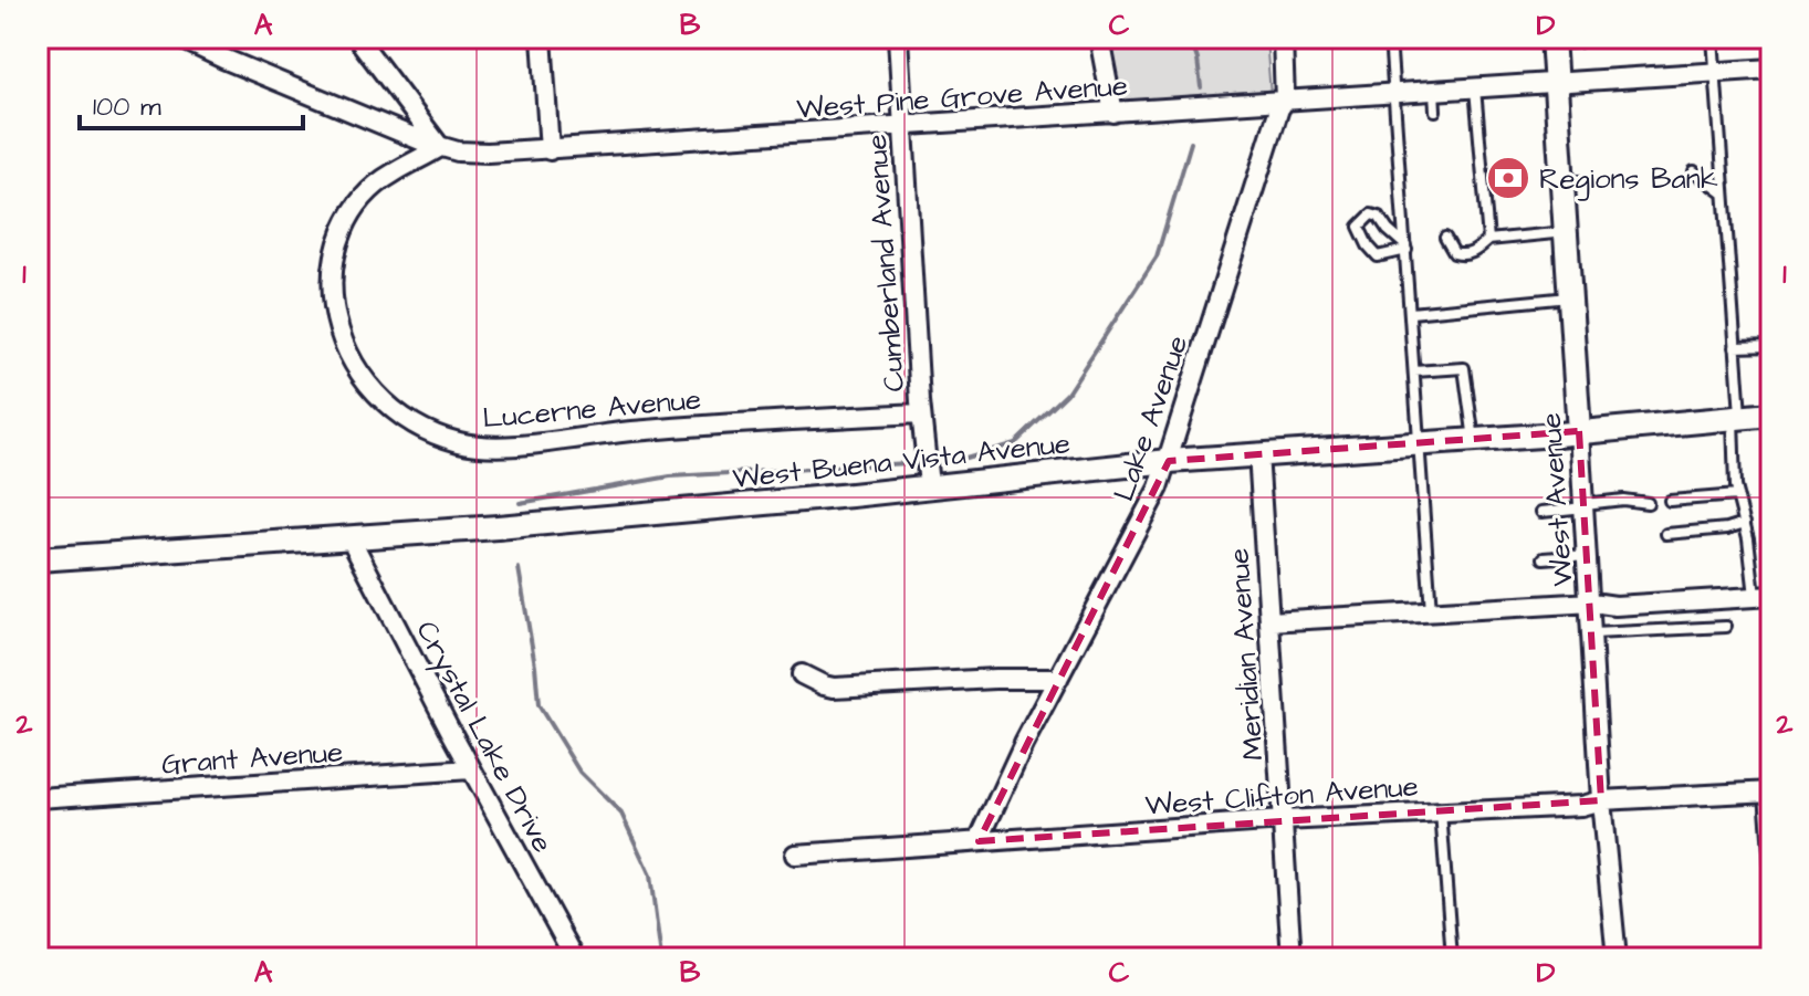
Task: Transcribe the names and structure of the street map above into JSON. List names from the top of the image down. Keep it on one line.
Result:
{"streets":{"street":["West Pine Grove Avenue","Cumberland Avenue","Lucerne Avenue","Lake Avenue","West Buena Vista Avenue","West Avenue","Meridian Avenue","Crystal Lake Drive","Grant Avenue","West Clifton Avenue"]},"crossings":[["West Pine Grove Avenue","Cumberland Avenue"],["West Pine Grove Avenue","Lucerne Avenue"],["West Pine Grove Avenue","Lake Avenue"],["West Pine Grove Avenue","West Avenue"],["Cumberland Avenue","Lucerne Avenue"],["Cumberland Avenue","West Buena Vista Avenue"],["Lake Avenue","West Buena Vista Avenue"],["Lake Avenue","West Clifton Avenue"],["West Buena Vista Avenue","West Avenue"],["West Buena Vista Avenue","Meridian Avenue"],["West Buena Vista Avenue","Crystal Lake Drive"],["West Avenue","West Clifton Avenue"],["Meridian Avenue","West Clifton Avenue"],["Crystal Lake Drive","Grant Avenue"]],"places":{"bank":["Regions Bank"]},"scale_bar":"100 m","grid":{"columns":["A","B","C","D"],"rows":["1","2"]}}
